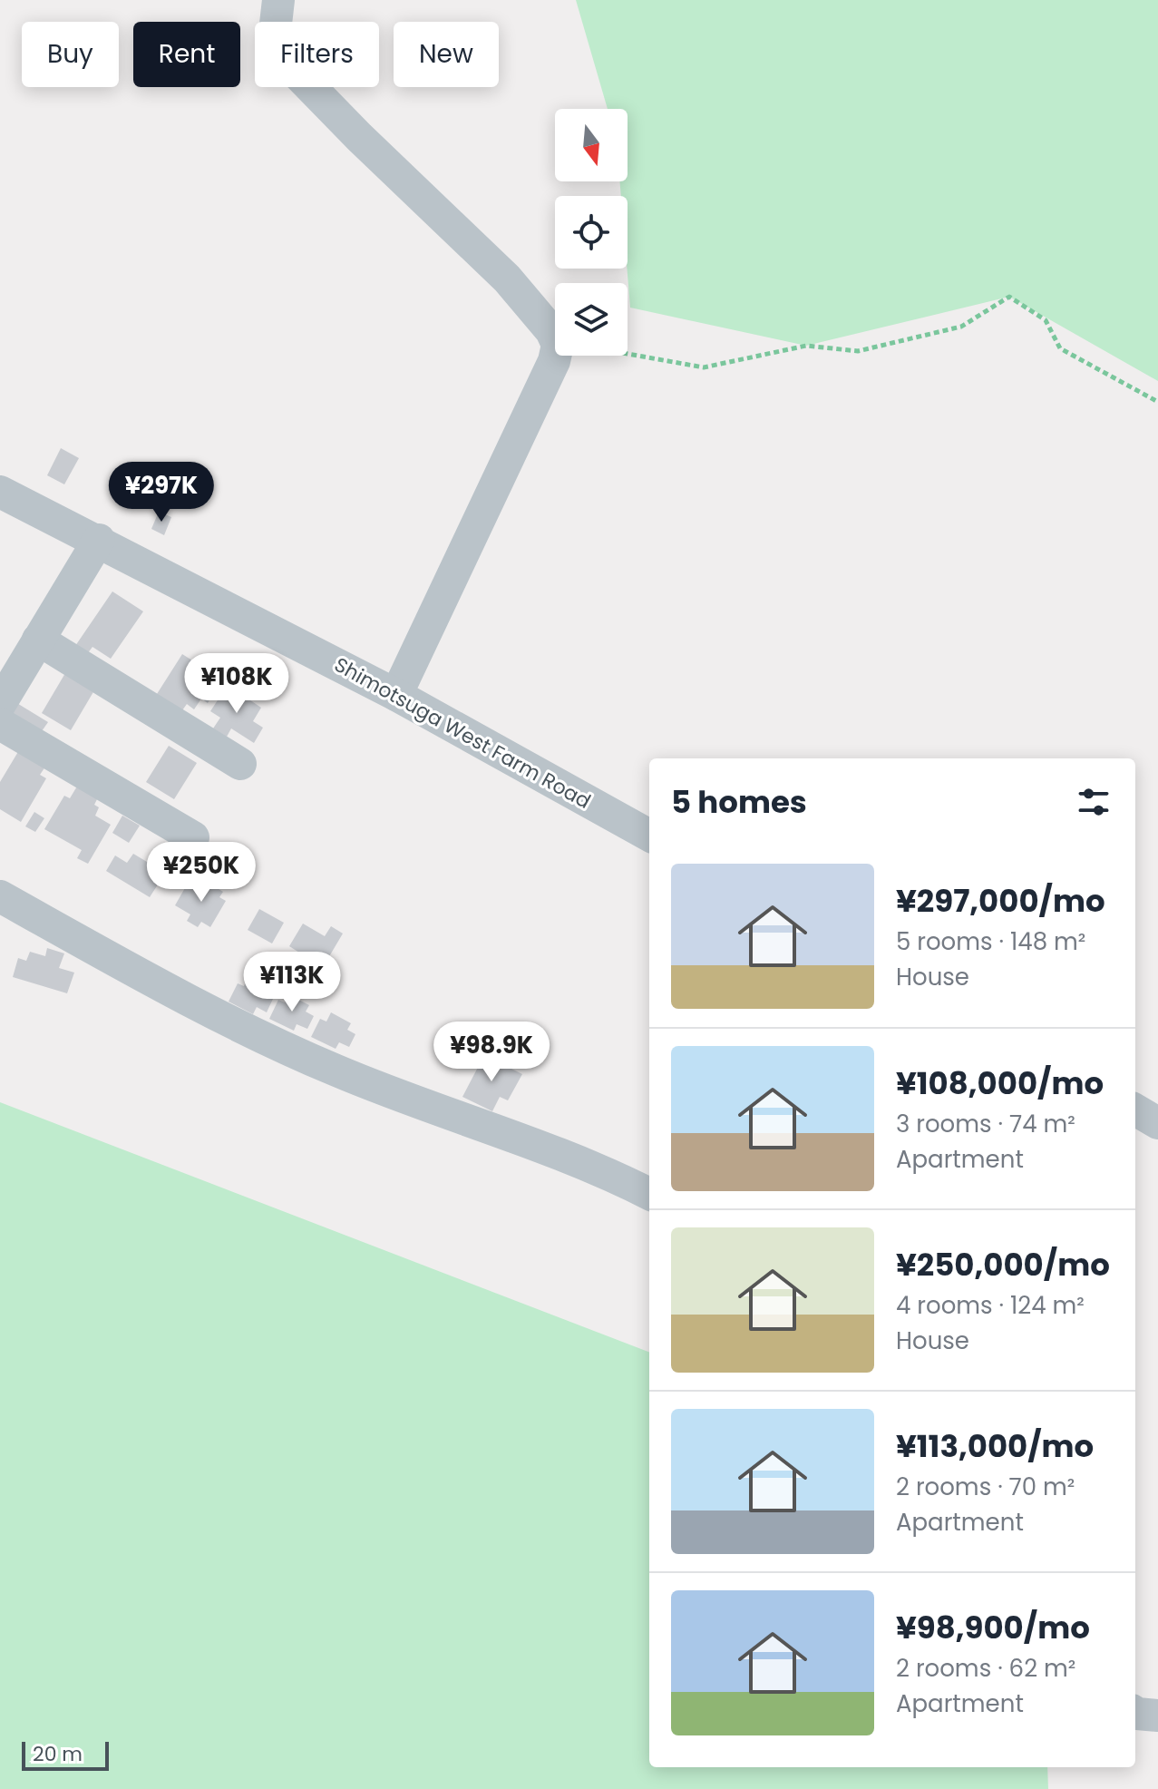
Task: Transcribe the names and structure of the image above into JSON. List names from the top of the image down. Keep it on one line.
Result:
{"streets":{"street":["Shimotsuga West Farm Road"]},"scale_bar":"20 m","north":"bottom","page":{"chip":["Buy","Rent","Filters","New"],"price":["¥297K","¥108K","¥250K","¥113K","¥98.9K"],"heading":"5 homes","list":[{"name":"¥297,000/mo","note":"5 rooms · 148 m² · House"},{"name":"¥108,000/mo","note":"3 rooms · 74 m² · Apartment"},{"name":"¥250,000/mo","note":"4 rooms · 124 m² · House"},{"name":"¥113,000/mo","note":"2 rooms · 70 m² · Apartment"},{"name":"¥98,900/mo","note":"2 rooms · 62 m² · Apartment"}],"scale":"20 m"}}
